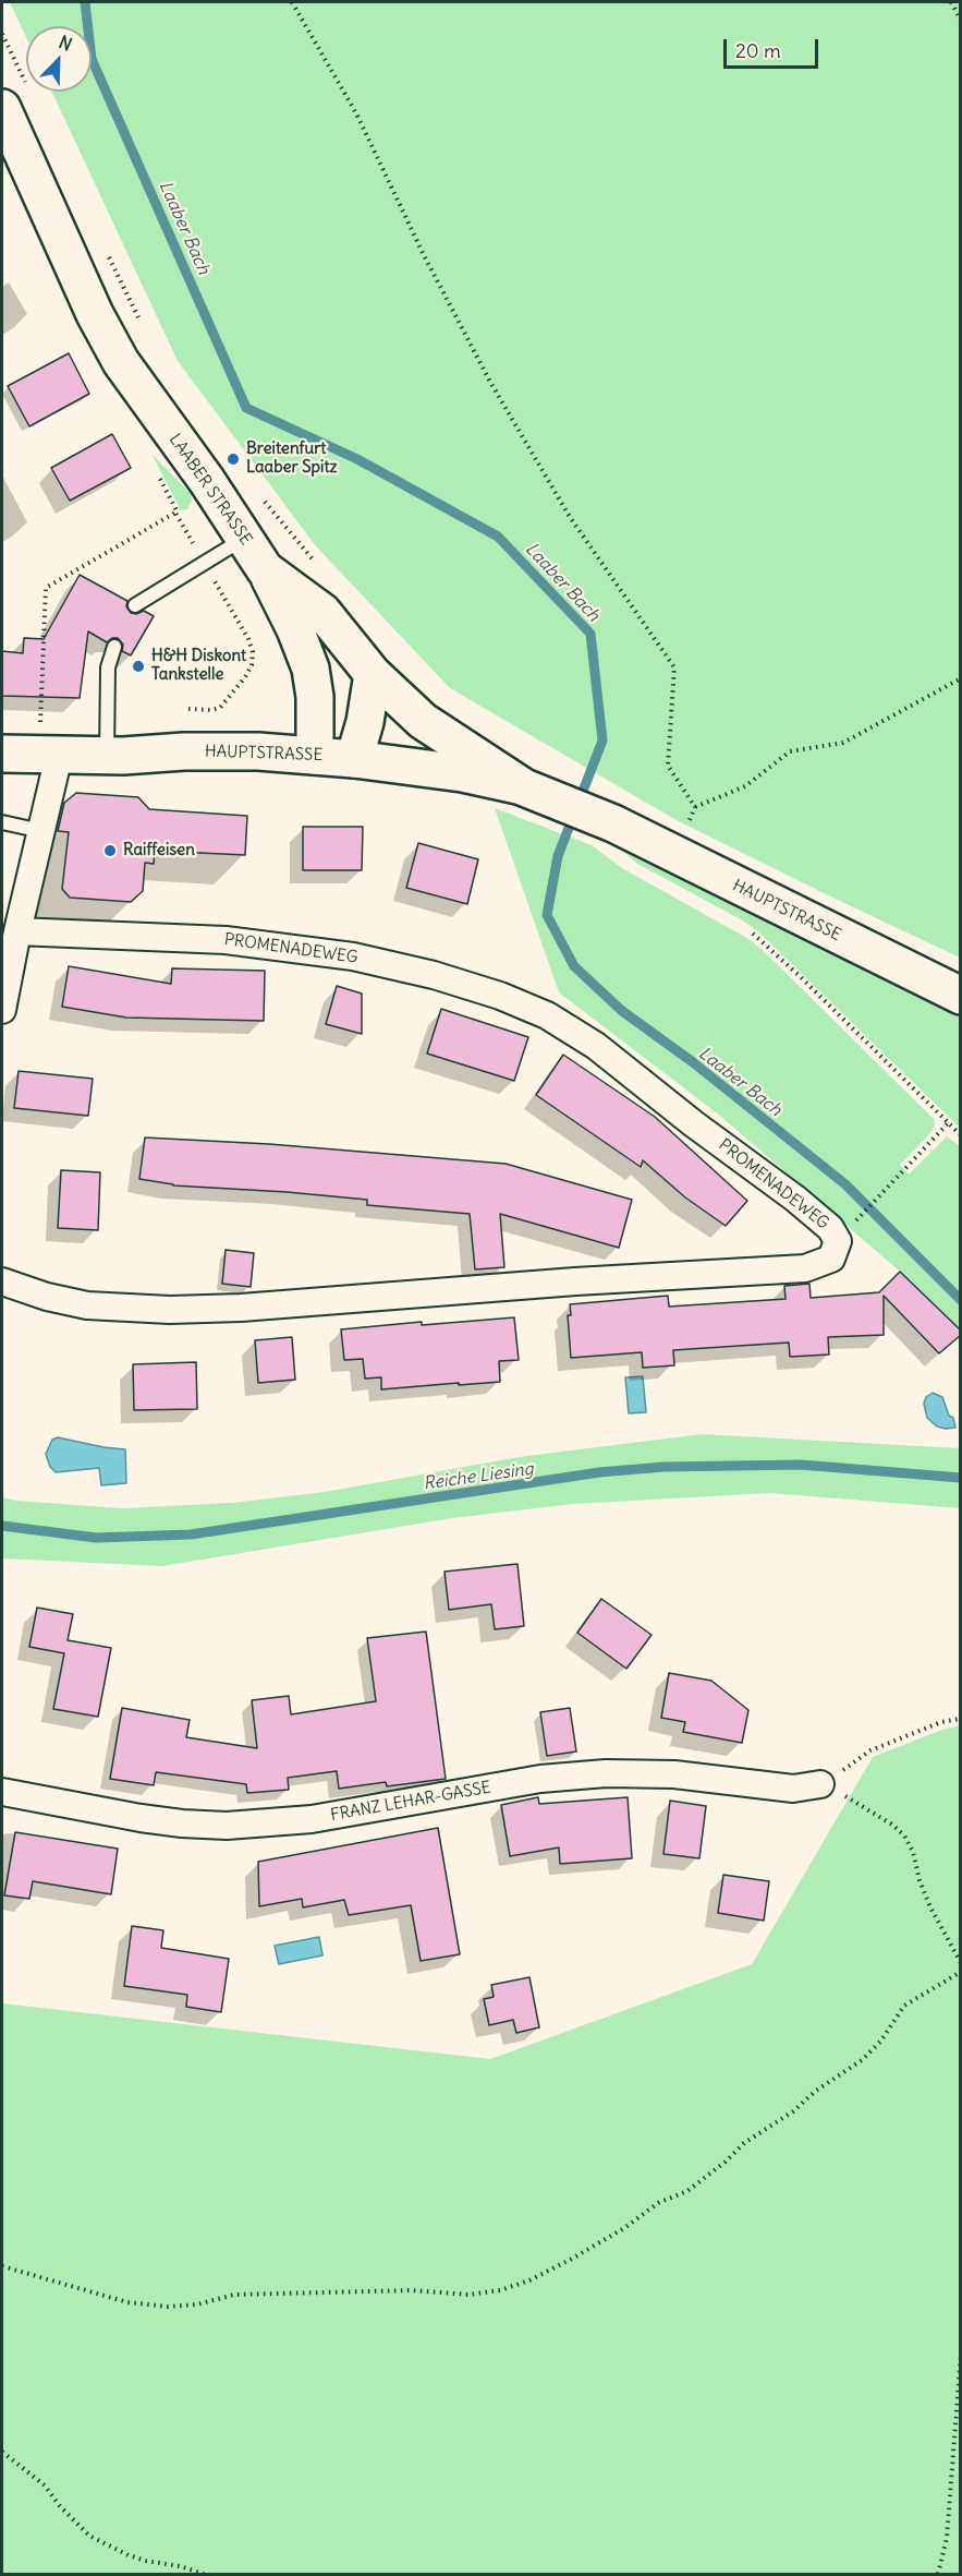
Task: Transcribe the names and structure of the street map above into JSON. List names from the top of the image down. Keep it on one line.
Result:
{"streets":{"main road":["LAABER STRASSE","HAUPTSTRASSE"],"street":["PROMENADEWEG","FRANZ LEHAR-GASSE"]},"crossings":[["LAABER STRASSE","HAUPTSTRASSE"]],"water":["Laaber Bach","Reiche Liesing"],"places":["Breitenfurt Laaber Spitz","H&H Diskont Tankstelle","Raiffeisen"],"scale_bar":"20 m","north":"top right"}
